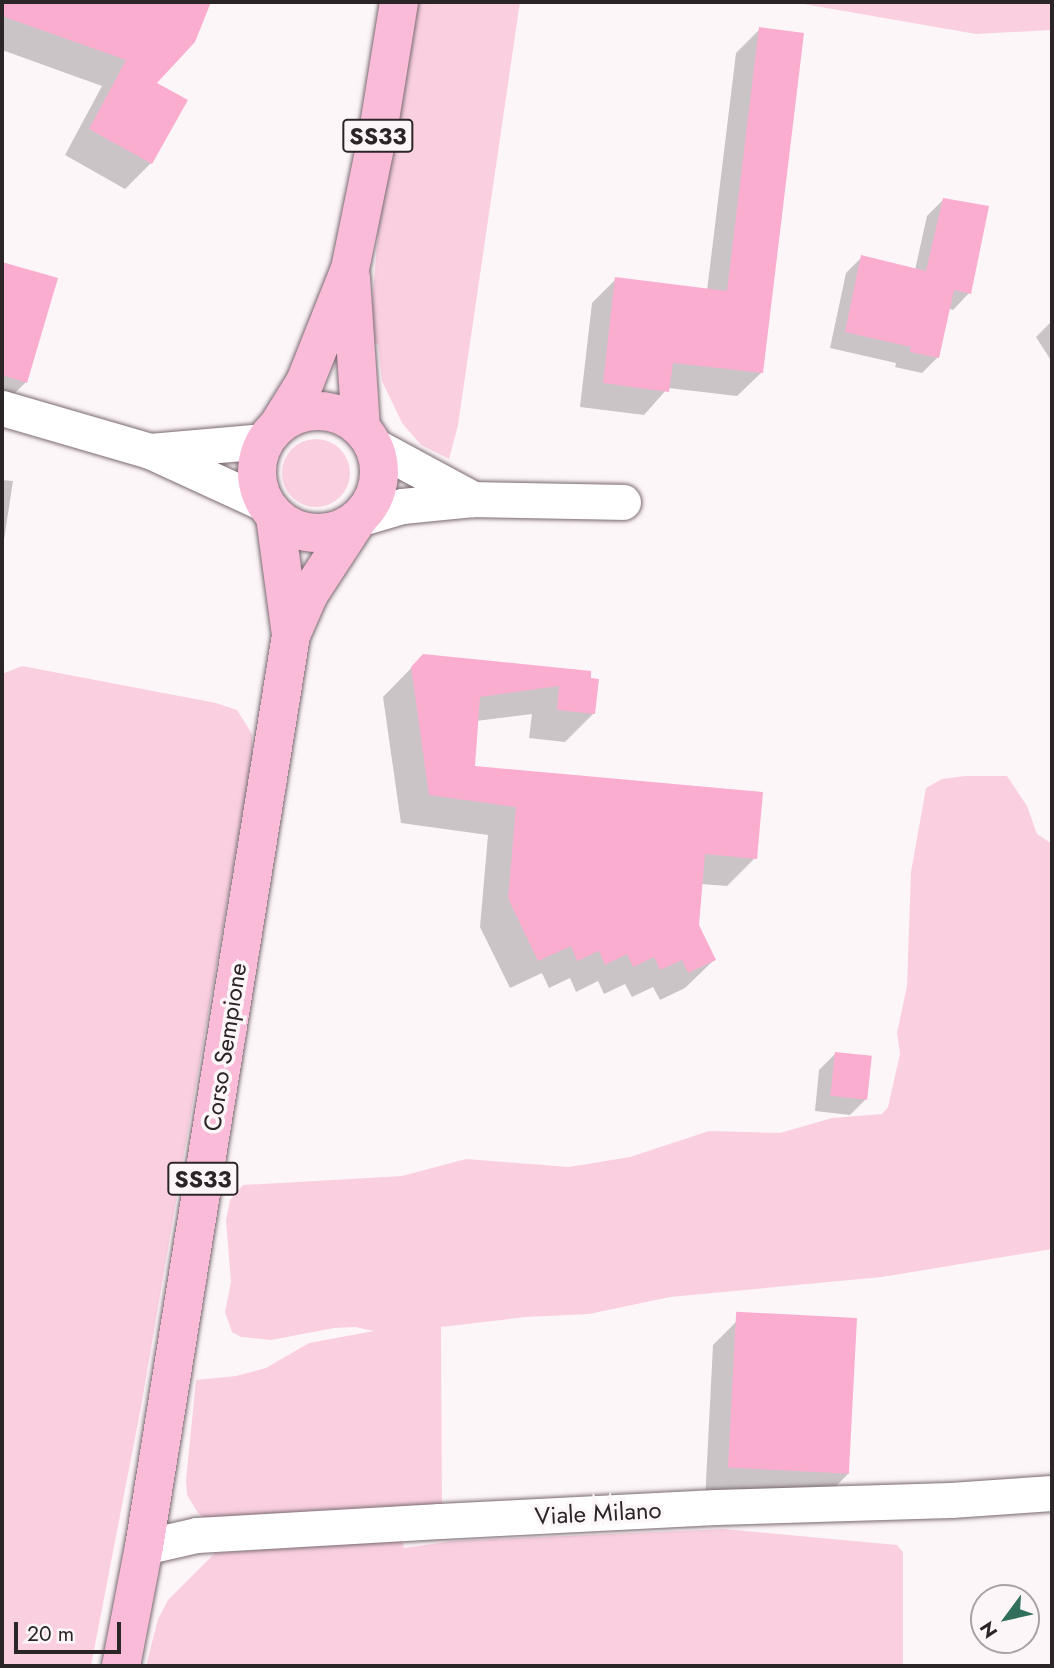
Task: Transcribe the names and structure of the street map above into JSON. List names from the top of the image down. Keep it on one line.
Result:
{"streets":{"main road":["SS33","Corso Sempione"],"street":["Viale Milano"]},"crossings":[["SS33","Corso Sempione"],["Corso Sempione","Viale Milano"]],"scale_bar":"20 m","north":"bottom left"}
